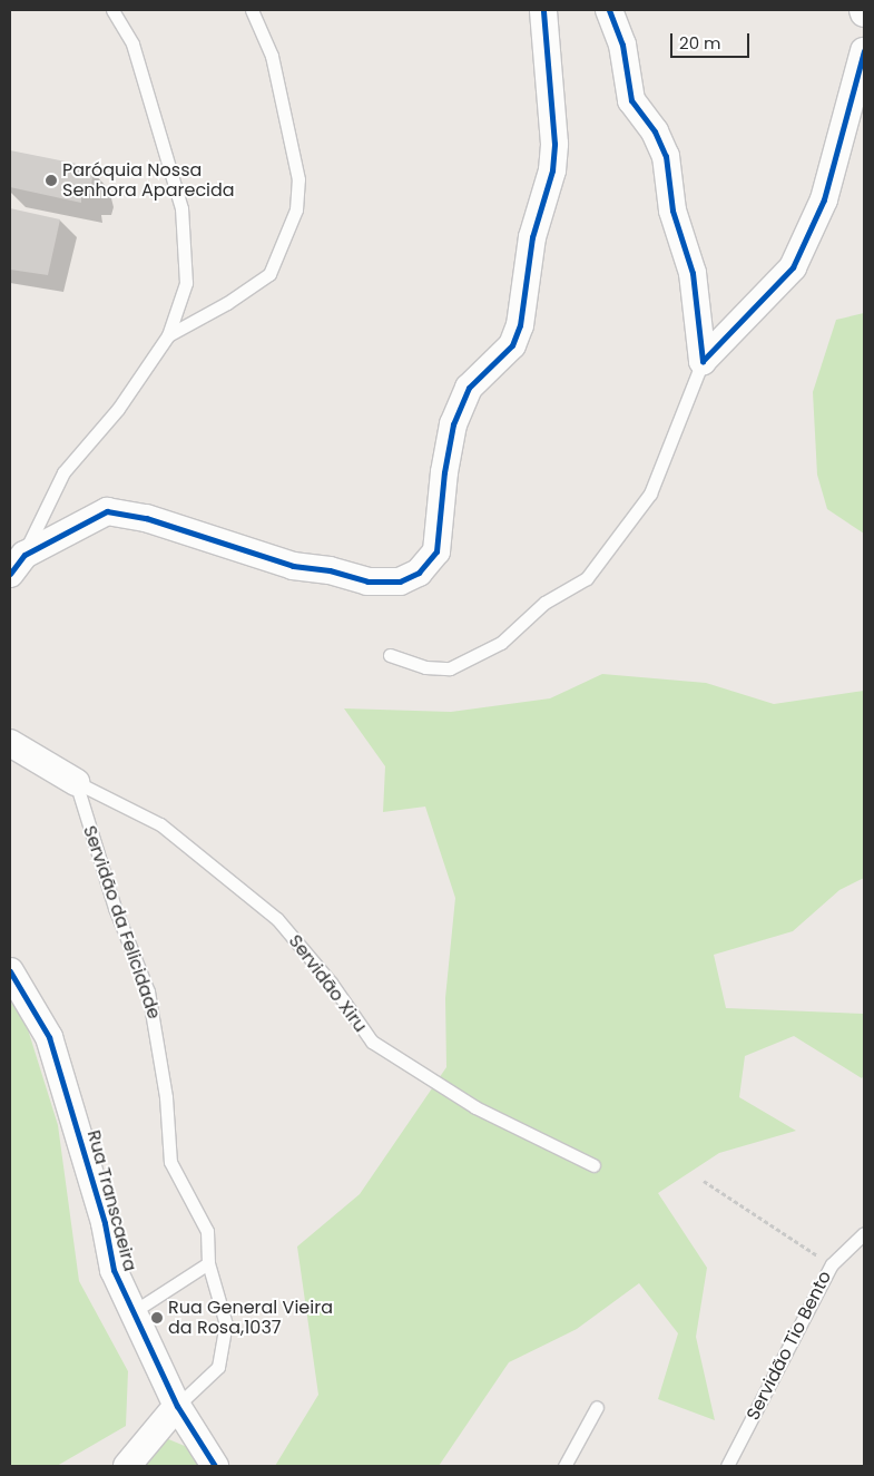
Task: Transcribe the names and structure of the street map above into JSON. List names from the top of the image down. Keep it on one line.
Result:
{"streets":{"street":["Rua Transcaeira"],"lane":["Servidão da Felicidade","Servidão Xiru","Servidão Tio Bento"]},"crossings":[["Servidão da Felicidade","Servidão Xiru"],["Servidão da Felicidade","Rua Transcaeira"]],"places":["Paróquia Nossa Senhora Aparecida","Rua General Vieira da Rosa,1037"],"scale_bar":"20 m"}
